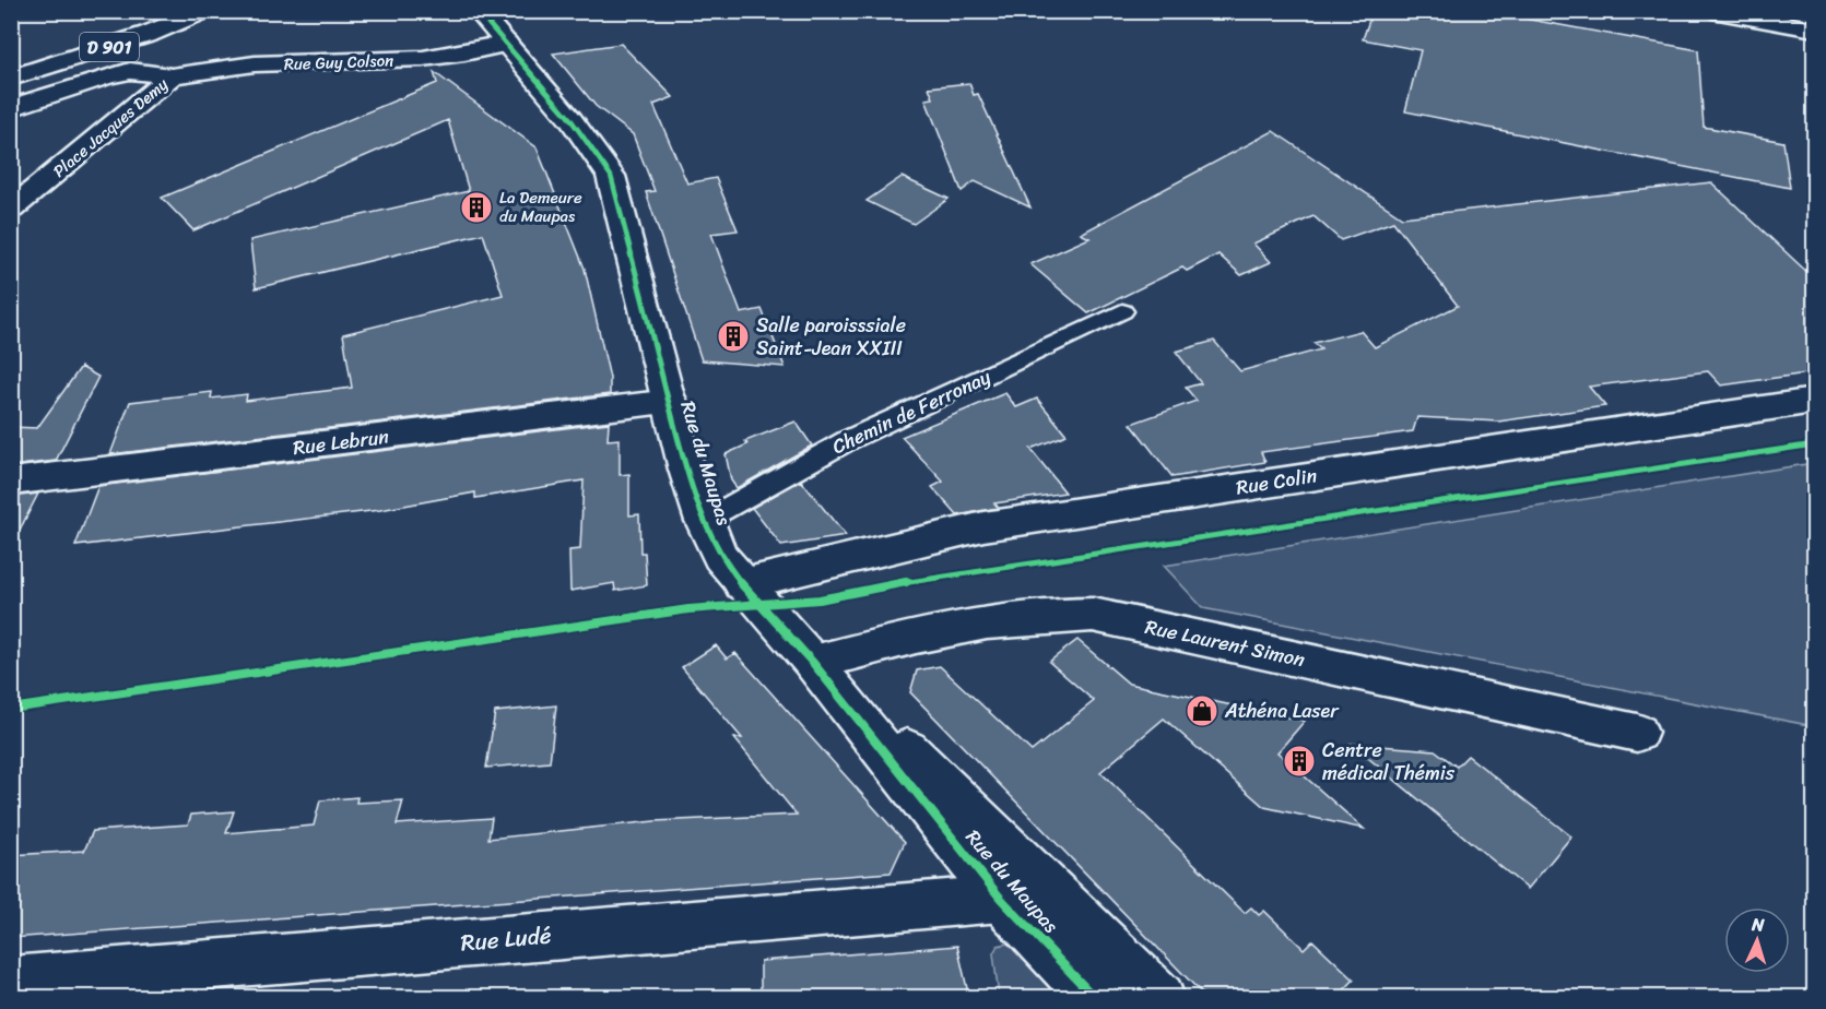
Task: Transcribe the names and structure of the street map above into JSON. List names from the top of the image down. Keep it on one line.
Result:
{"streets":{"street":["D 901","Rue Guy Colson","Place Jacques Demy","Rue Lebrun","Rue du Maupas","Rue Colin","Rue Laurent Simon","Rue Ludé"],"lane":["Chemin de Ferronay"]},"crossings":[["Rue Guy Colson","Place Jacques Demy"],["Rue Guy Colson","Rue du Maupas"],["Chemin de Ferronay","Rue du Maupas"],["Rue Lebrun","Rue du Maupas"],["Rue du Maupas","Rue Colin"],["Rue du Maupas","Rue Laurent Simon"],["Rue du Maupas","Rue Ludé"]],"places":{"building":["La Demeure du Maupas","Salle paroisssiale Saint-Jean XXIII","Centre médical Thémis"],"shop":["Athéna Laser"]},"north":"top"}
